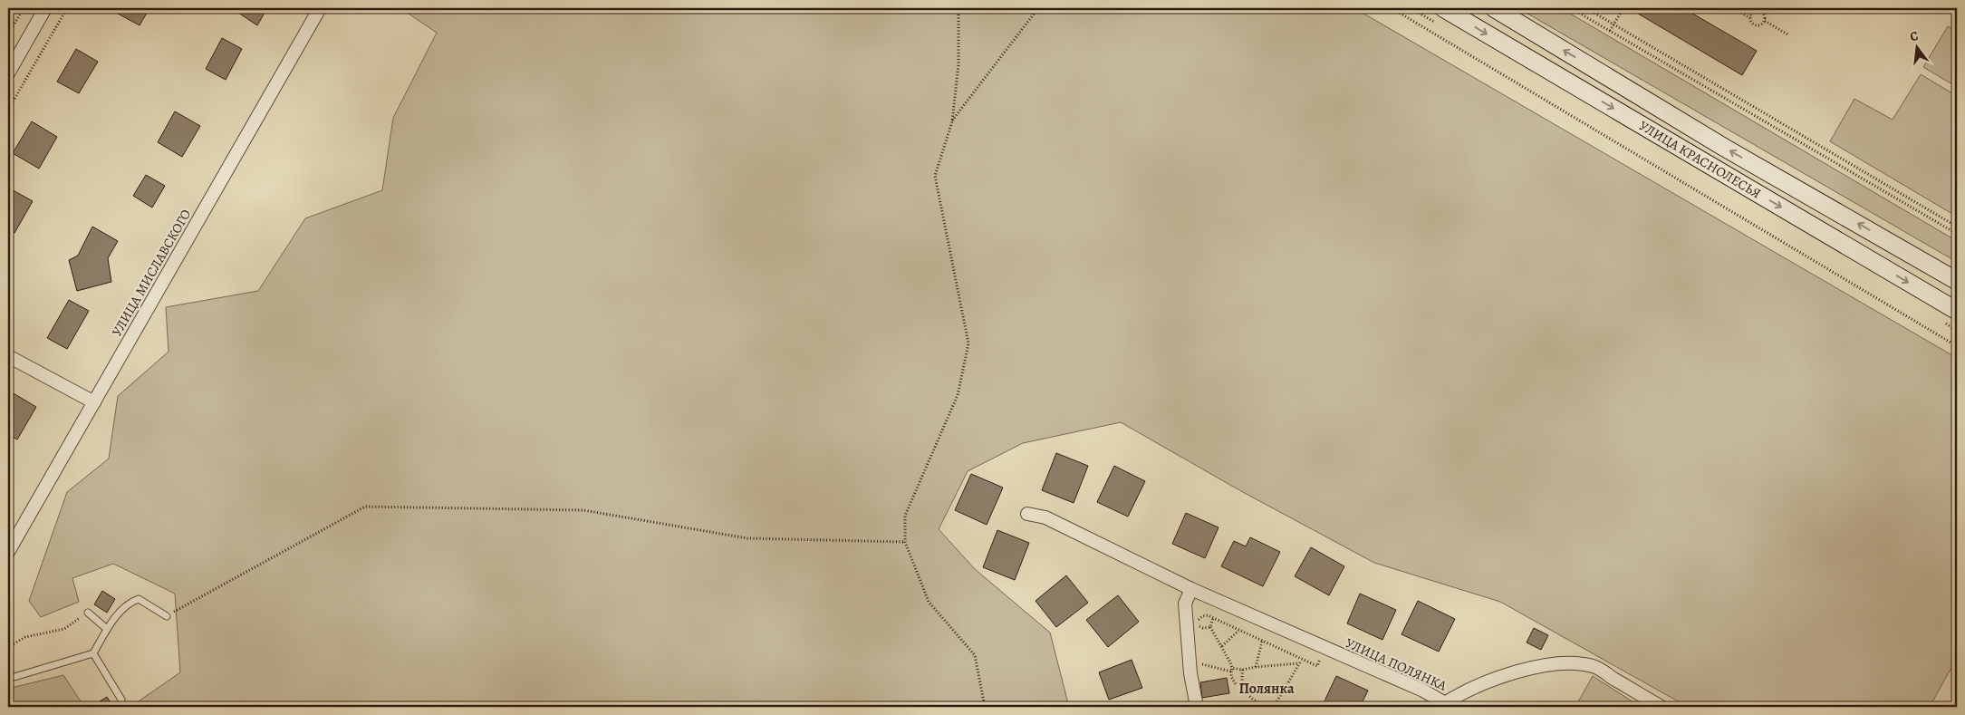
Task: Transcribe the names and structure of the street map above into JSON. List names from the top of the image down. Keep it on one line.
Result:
{"streets":{"street":["УЛИЦА КРАСНОЛЕСЬЯ","УЛИЦА МИСЛАВСКОГО","УЛИЦА ПОЛЯНКА"]},"districts":["Полянка"],"north":"top"}
